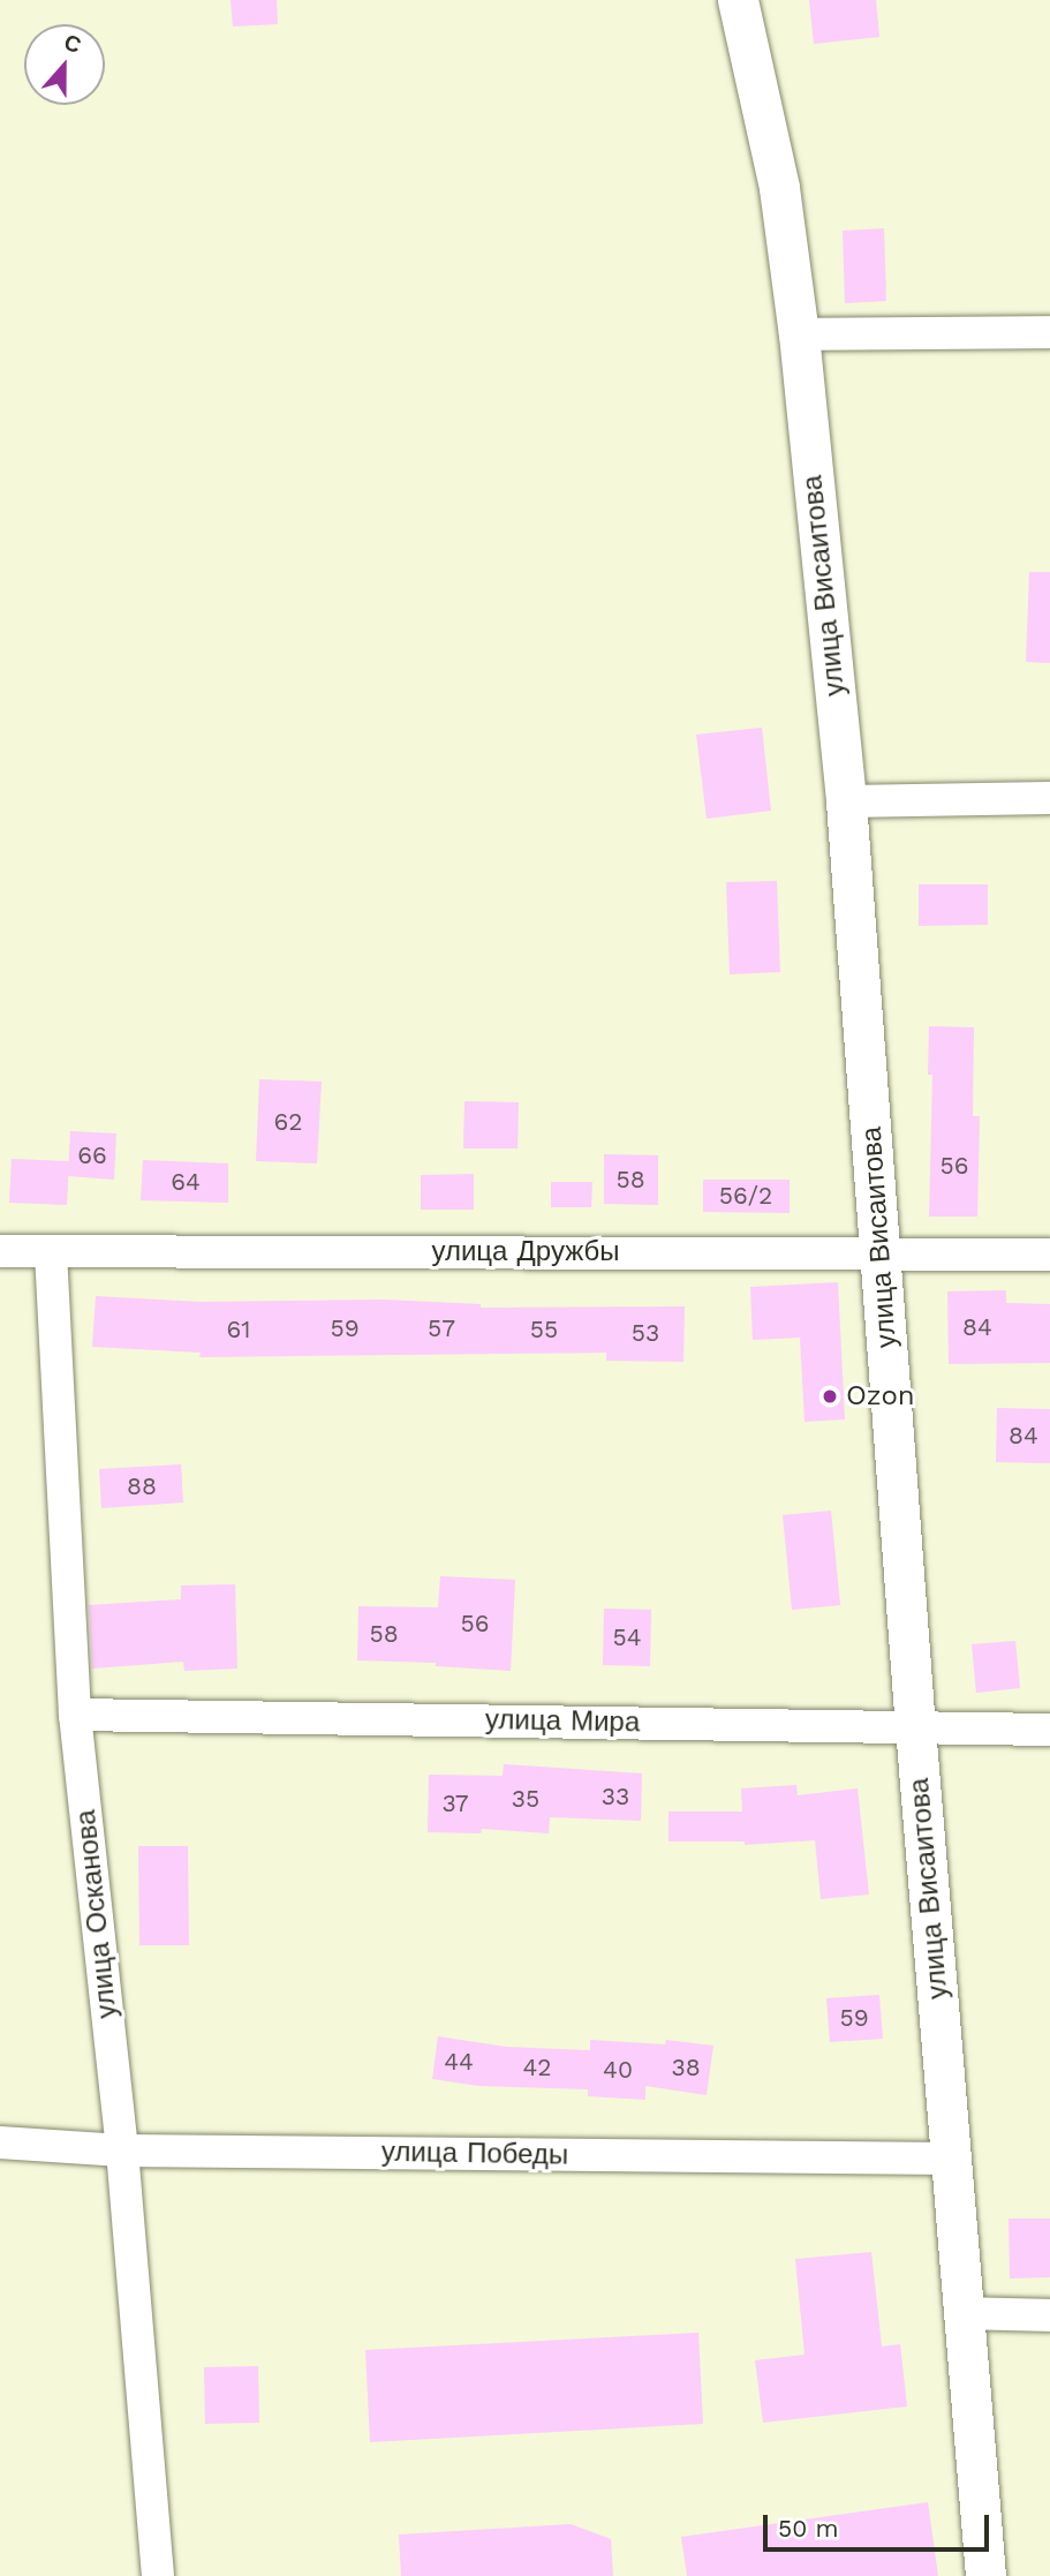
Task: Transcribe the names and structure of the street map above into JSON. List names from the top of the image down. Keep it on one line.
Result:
{"streets":{"street":["улица Висаитова","улица Дружбы","улица Мира","улица Осканова","улица Победы"]},"crossings":[["улица Висаитова","улица Дружбы"],["улица Висаитова","улица Мира"],["улица Висаитова","улица Победы"],["улица Дружбы","улица Осканова"],["улица Мира","улица Осканова"],["улица Осканова","улица Победы"]],"places":["Ozon"],"house_numbers":["62","66","56","58","64","56/2","84","59","57","61","55","53","84","88","56","58","54","33","35","37","59","44","42","38","40"],"scale_bar":"50 m","north":"top"}
